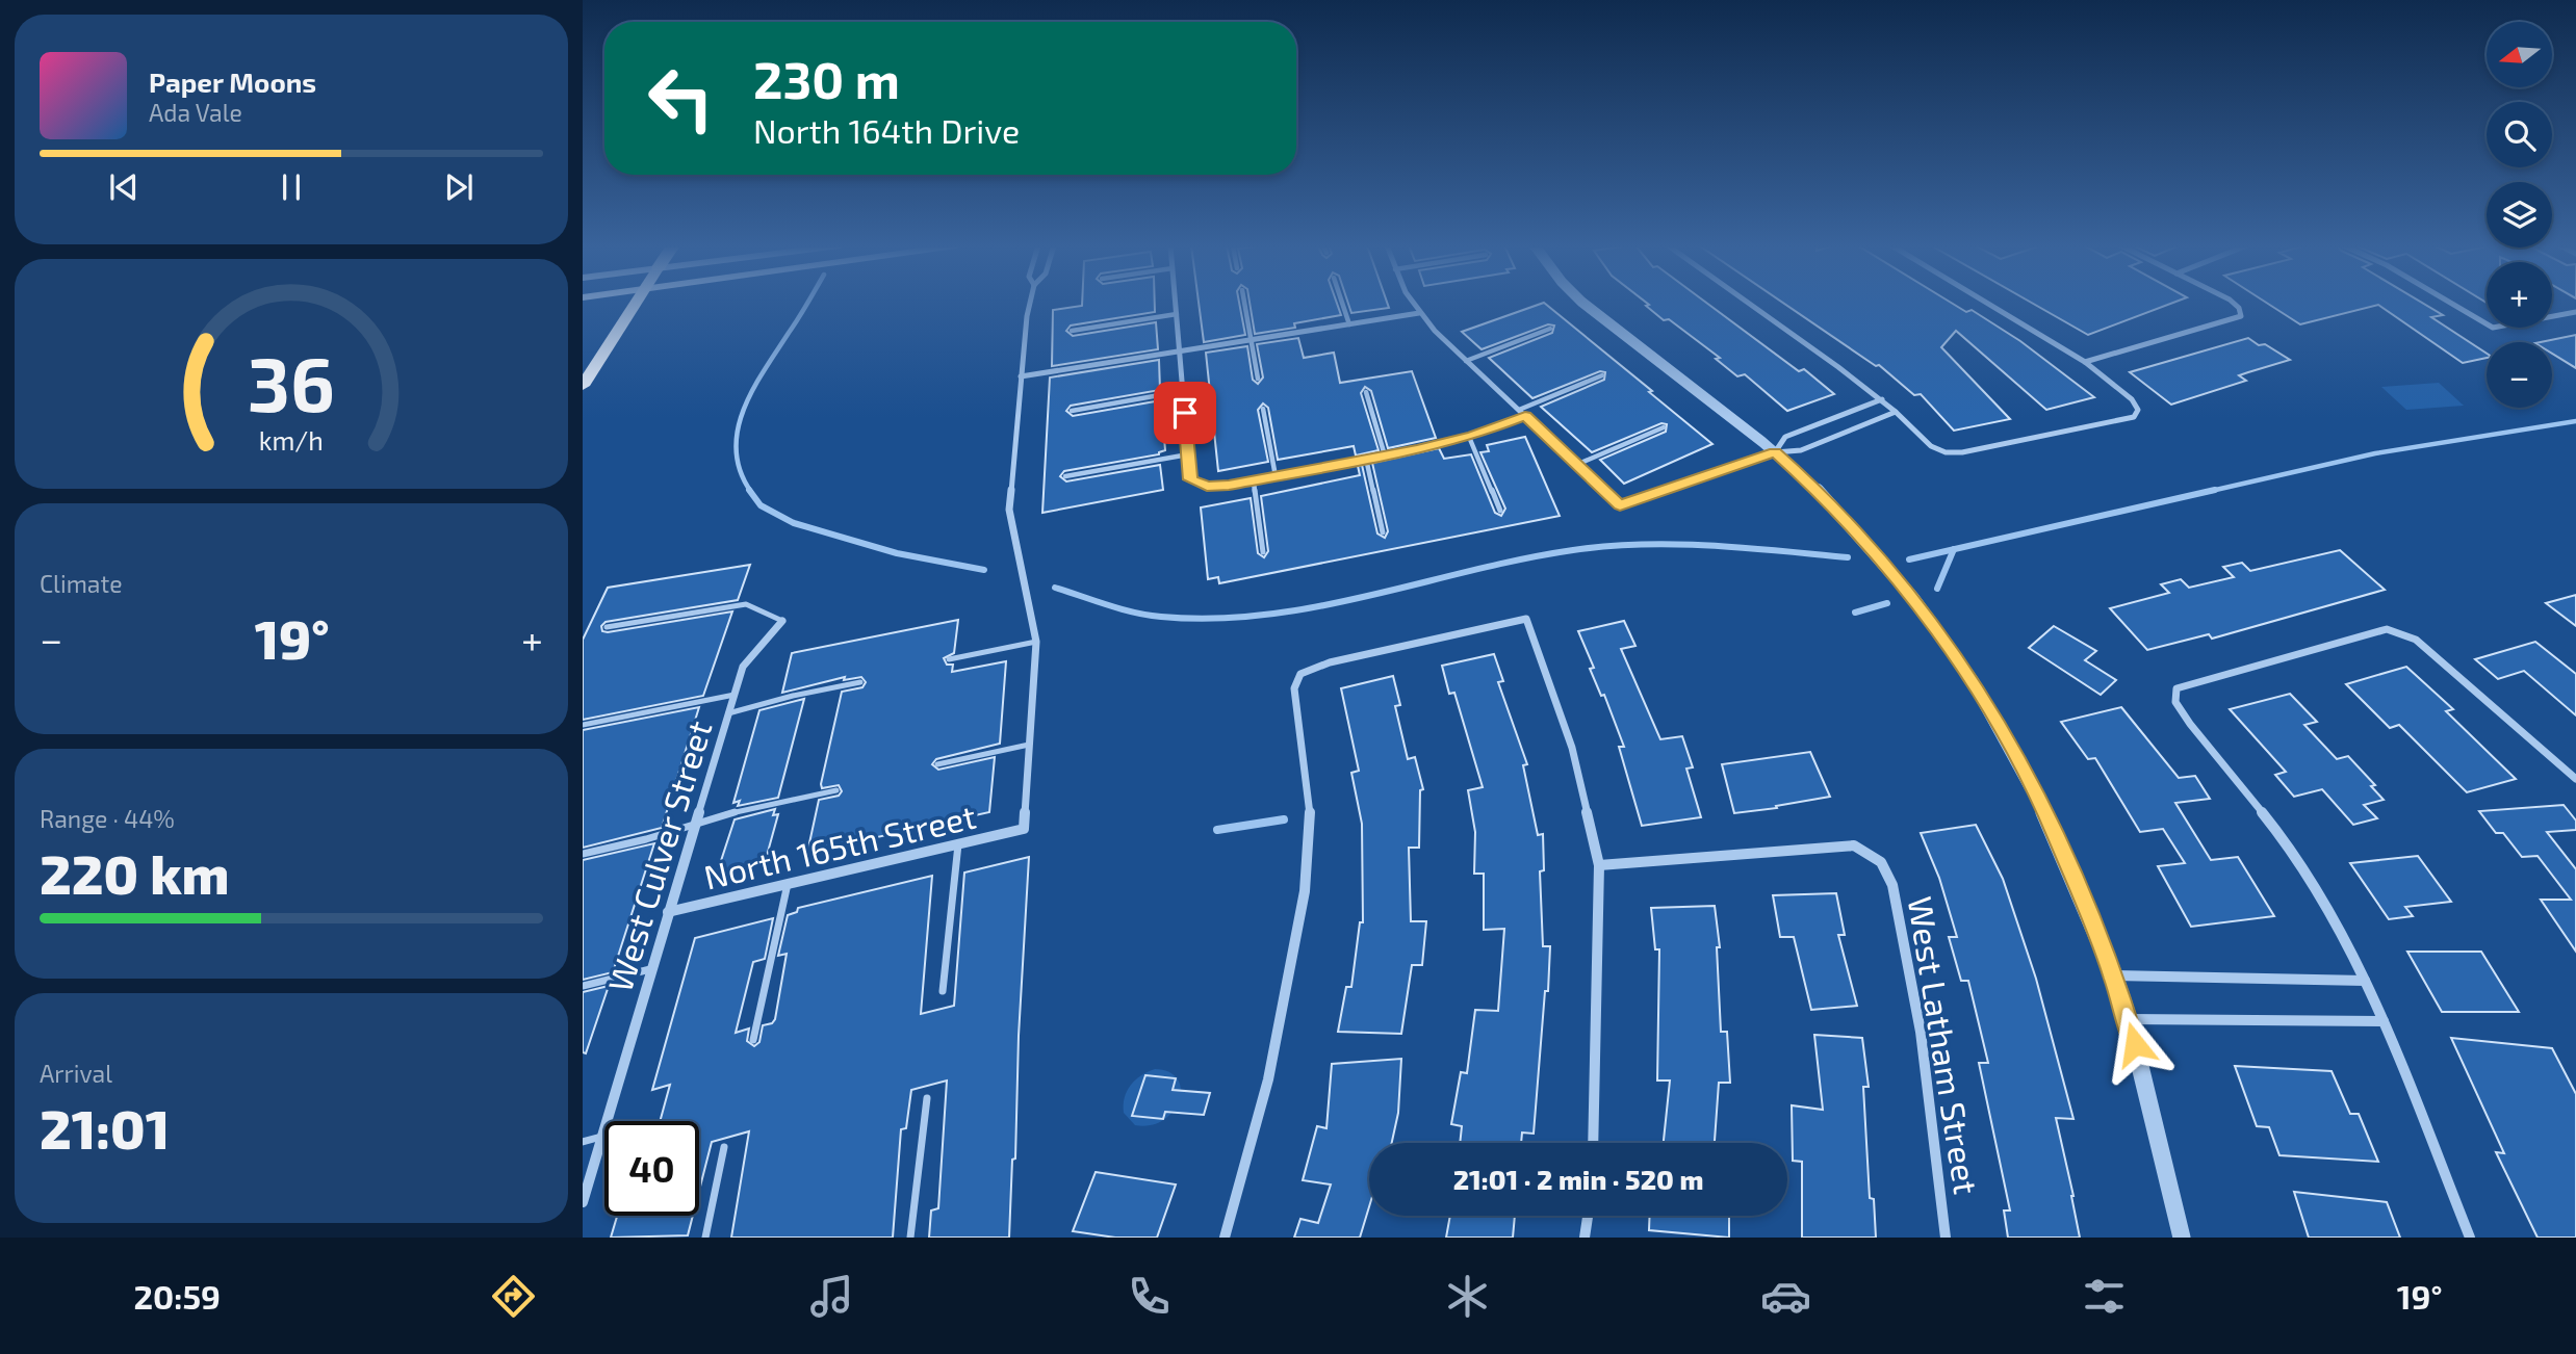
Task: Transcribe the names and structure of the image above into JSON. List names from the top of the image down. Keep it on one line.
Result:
{"streets":{"street":["North 165th Street","West Culver Street","West Latham Street"]},"crossings":[["North 165th Street","West Culver Street"]],"north":"left","page":{"map_buttons":["+","−"],"turn":["230 m","North 164th Drive"],"song":["Paper Moons","Ada Vale"],"tile":["Climate",["Range · 44%","220 km"],["Arrival","21:01"]],"heat":["−","19°","+"],"limit":"40","trip":"21:01 · 2 min · 520 m","tabs":["20:59","19°"],"gauge":["36","km/h"]}}
